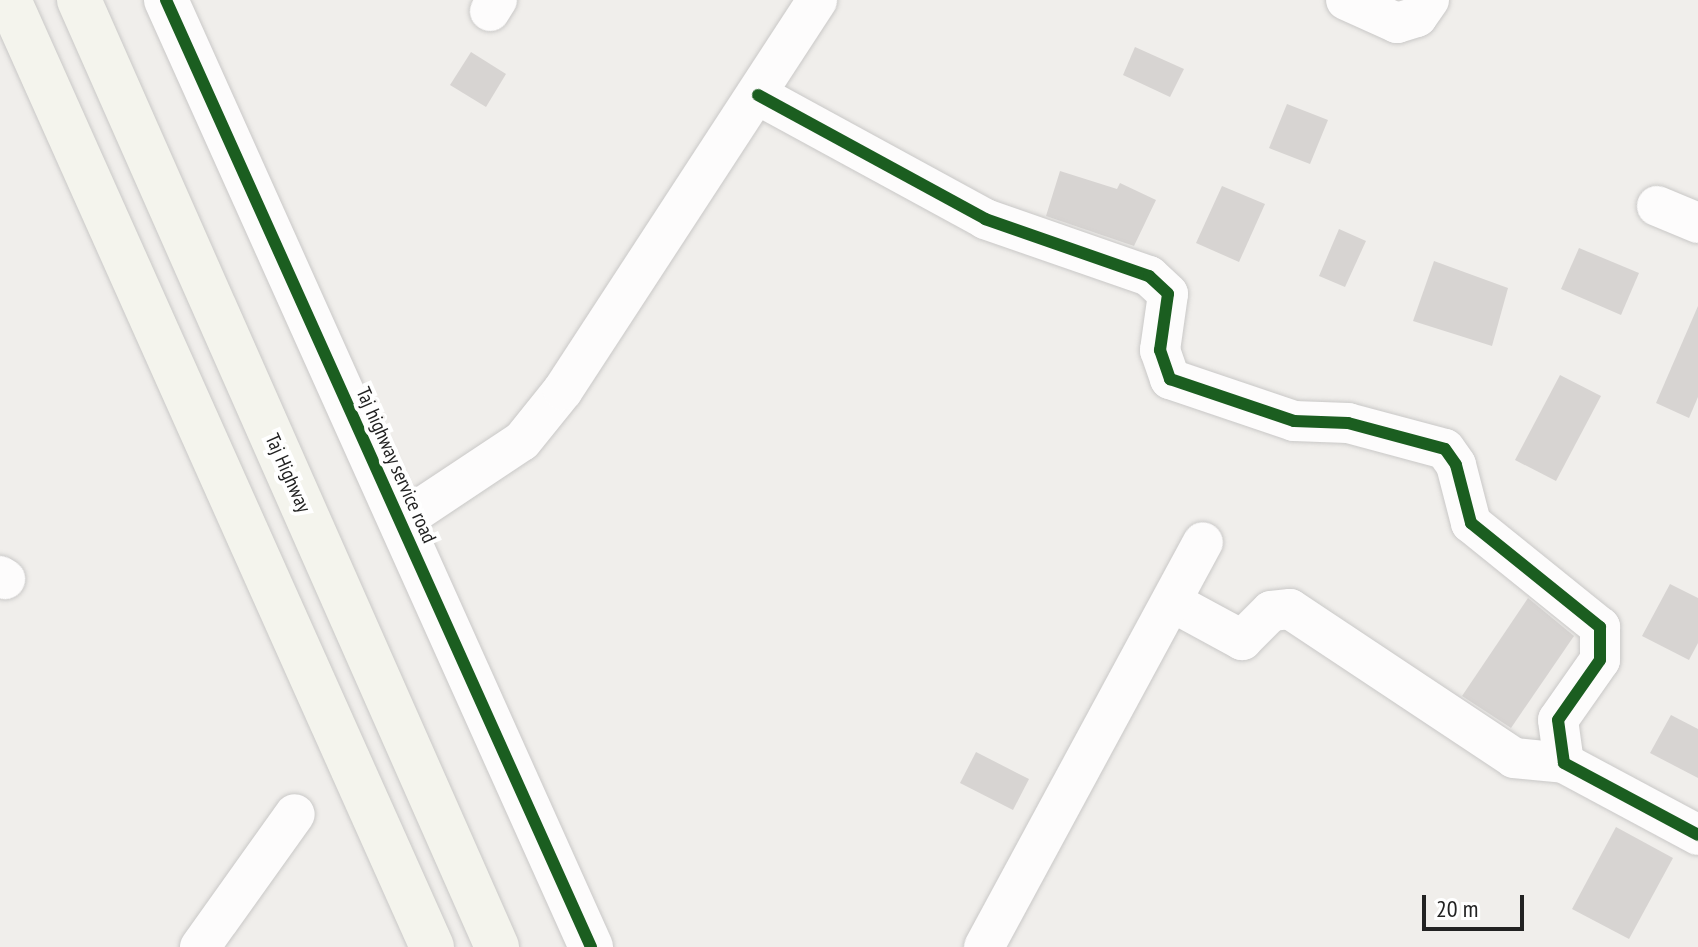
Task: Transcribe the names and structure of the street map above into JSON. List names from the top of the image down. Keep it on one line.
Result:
{"streets":{"main road":["Taj Highway"],"street":["Taj highway service road"]},"scale_bar":"20 m"}
